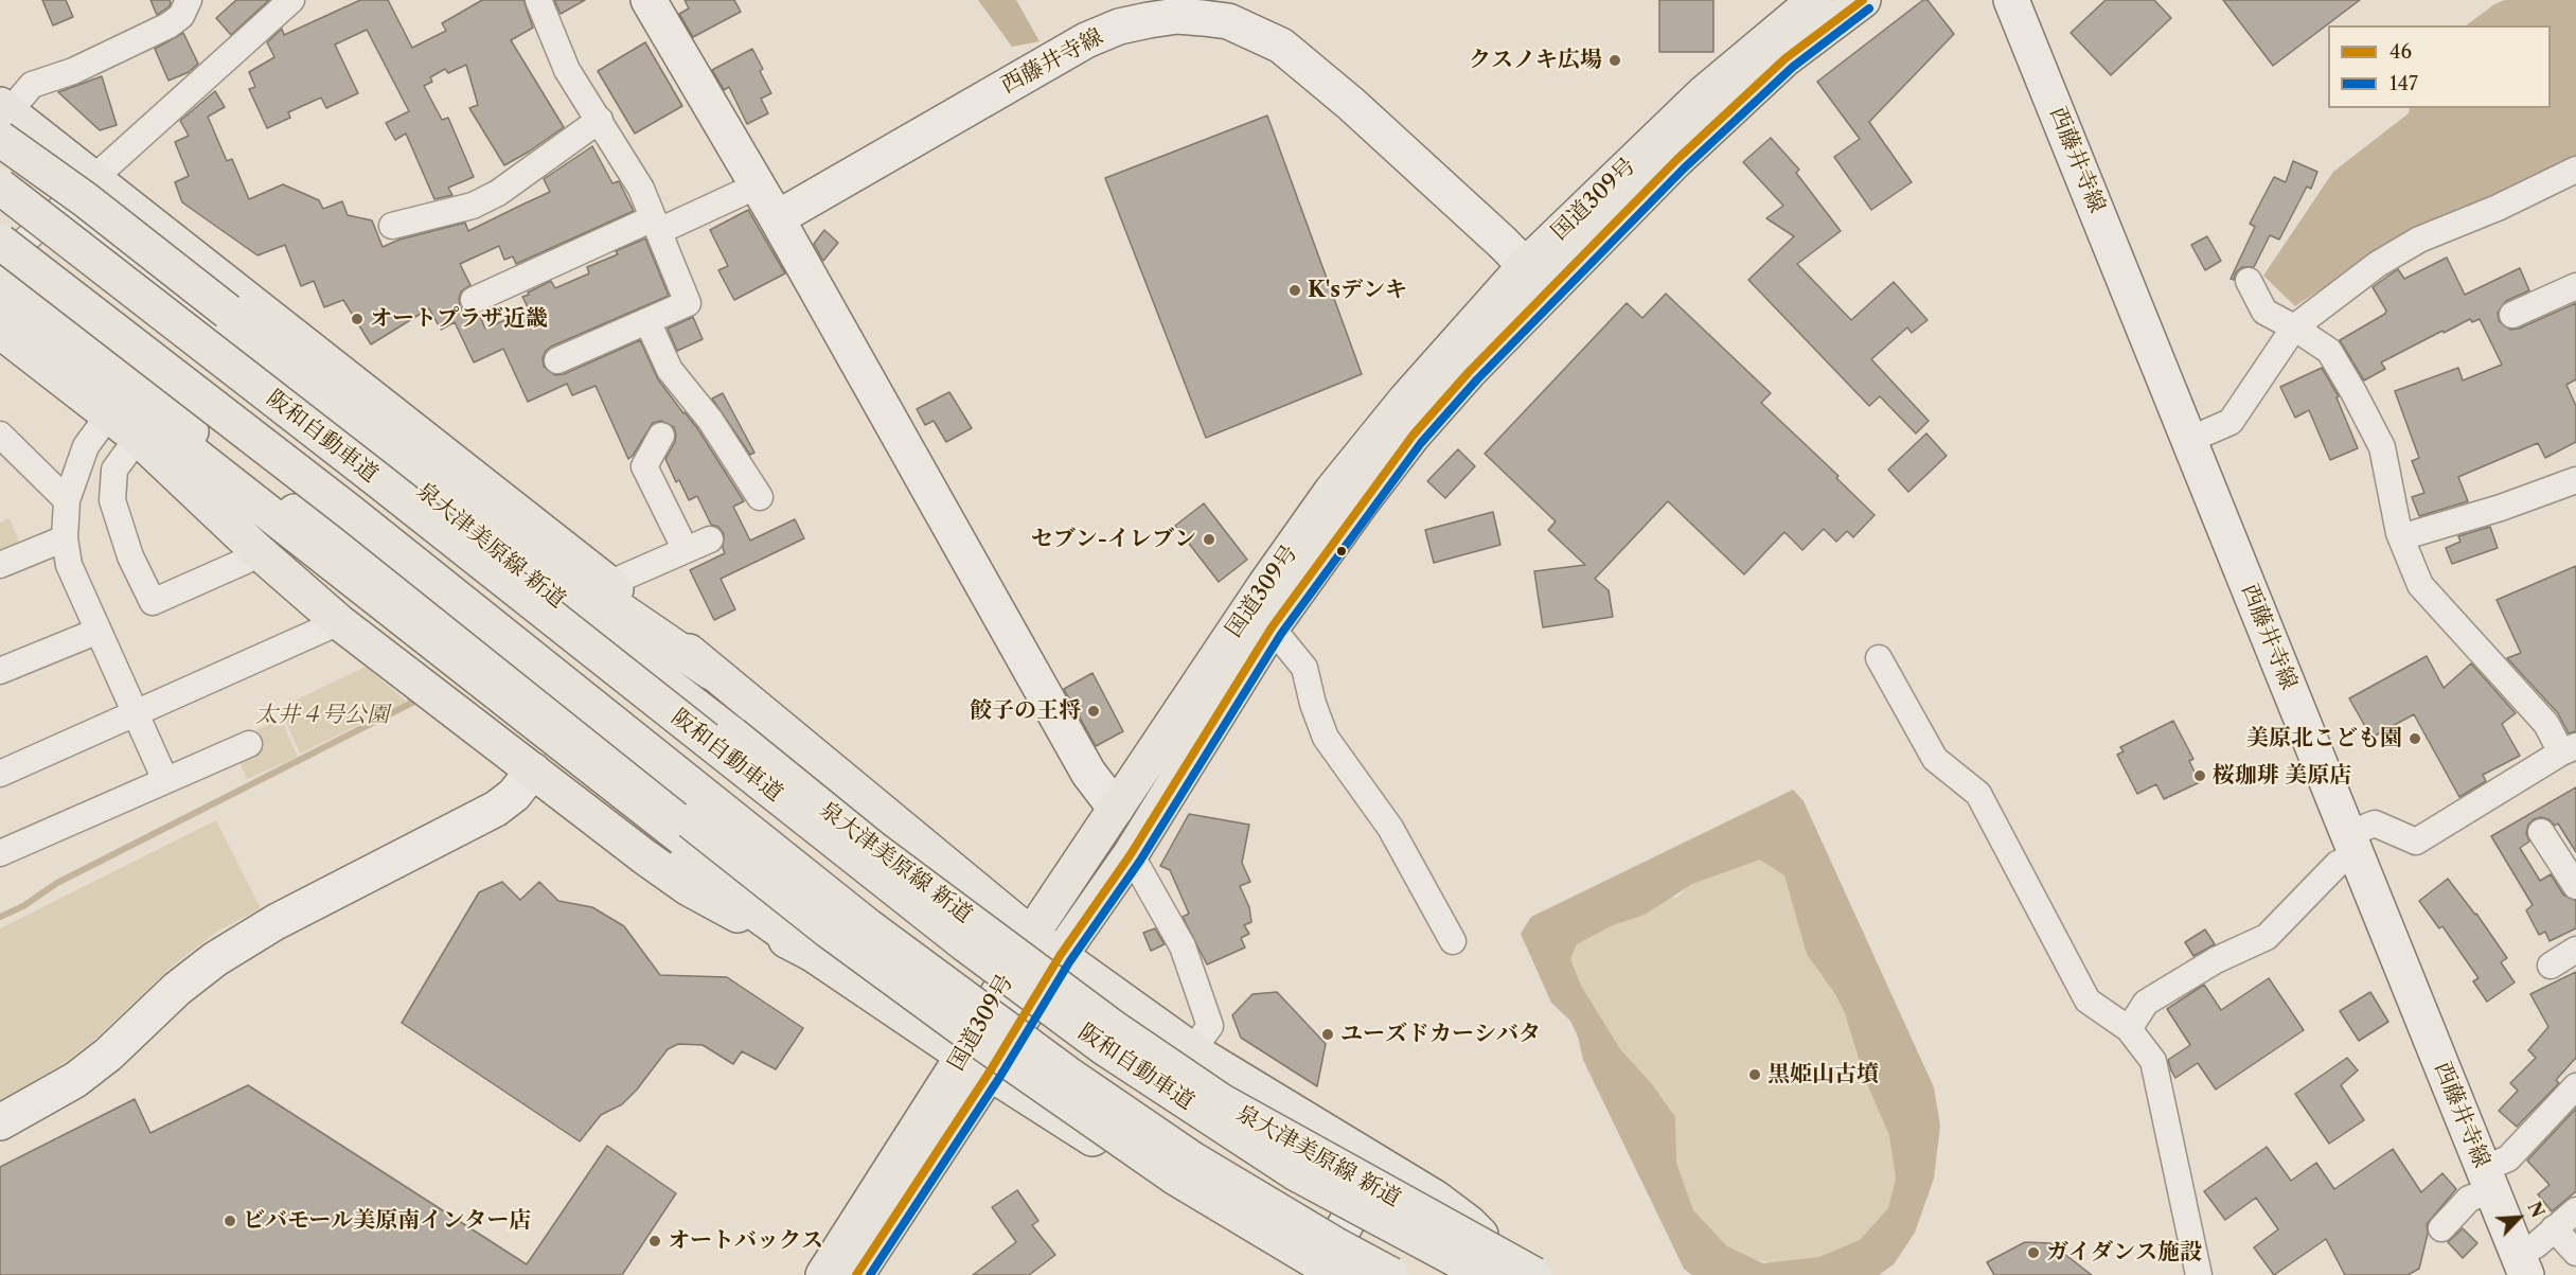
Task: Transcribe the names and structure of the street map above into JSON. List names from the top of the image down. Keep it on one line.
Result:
{"streets":{"main road":["西藤井寺線","国道309号","阪和自動車道","泉大津美原線 新道"]},"crossings":[["西藤井寺線","国道309号"]],"parks":["太井４号公園"],"places":["クスノキ広場","K'sデンキ","オートプラザ近畿","セブン-イレブン","餃子の王将","美原北こども園","桜珈琲 美原店","ユーズドカーシバタ","黒姫山古墳","ビバモール美原南インター店","オートバックス","ガイダンス施設"],"lines":["transit line 46","transit line 147"],"legend":["46","147"],"north":"top right"}
